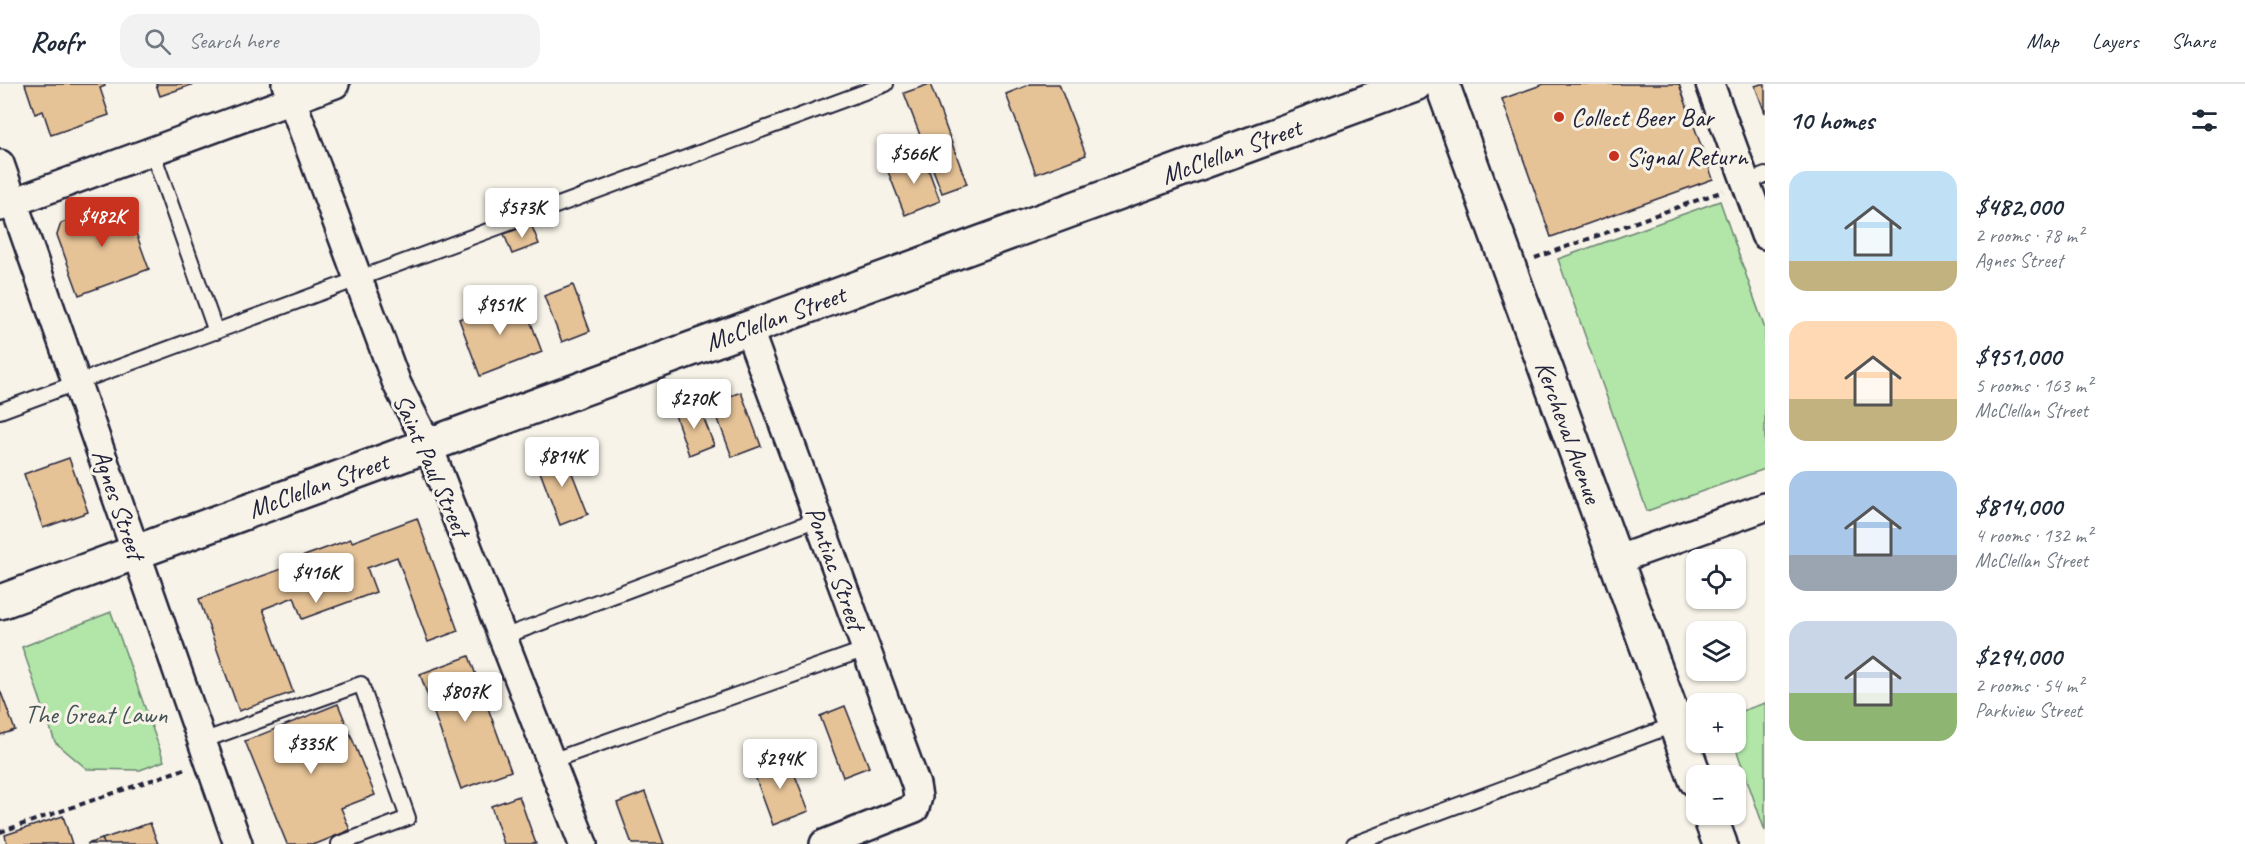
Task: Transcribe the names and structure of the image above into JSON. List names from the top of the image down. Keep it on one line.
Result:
{"streets":{"street":["McClellan Street","Kercheval Avenue","Saint Paul Street","Agnes Street","Pontiac Street"]},"crossings":[["McClellan Street","Saint Paul Street"],["McClellan Street","Agnes Street"],["McClellan Street","Pontiac Street"]],"parks":["The Great Lawn"],"places":["Collect Beer Bar","Signal Return"],"page":{"header":"Roofr","search":"Search here","nav":["Map","Layers","Share"],"heading":"10 homes","price":["$566K","$573K","$482K","$951K","$270K","$814K","$416K","$807K","$335K","$294K"],"list":[{"name":"$482,000","note":"2 rooms · 78 m² · Agnes Street"},{"name":"$951,000","note":"5 rooms · 163 m² · McClellan Street"},{"name":"$814,000","note":"4 rooms · 132 m² · McClellan Street"},{"name":"$294,000","note":"2 rooms · 54 m² · Parkview Street"}],"map_buttons":["+","−"]}}
